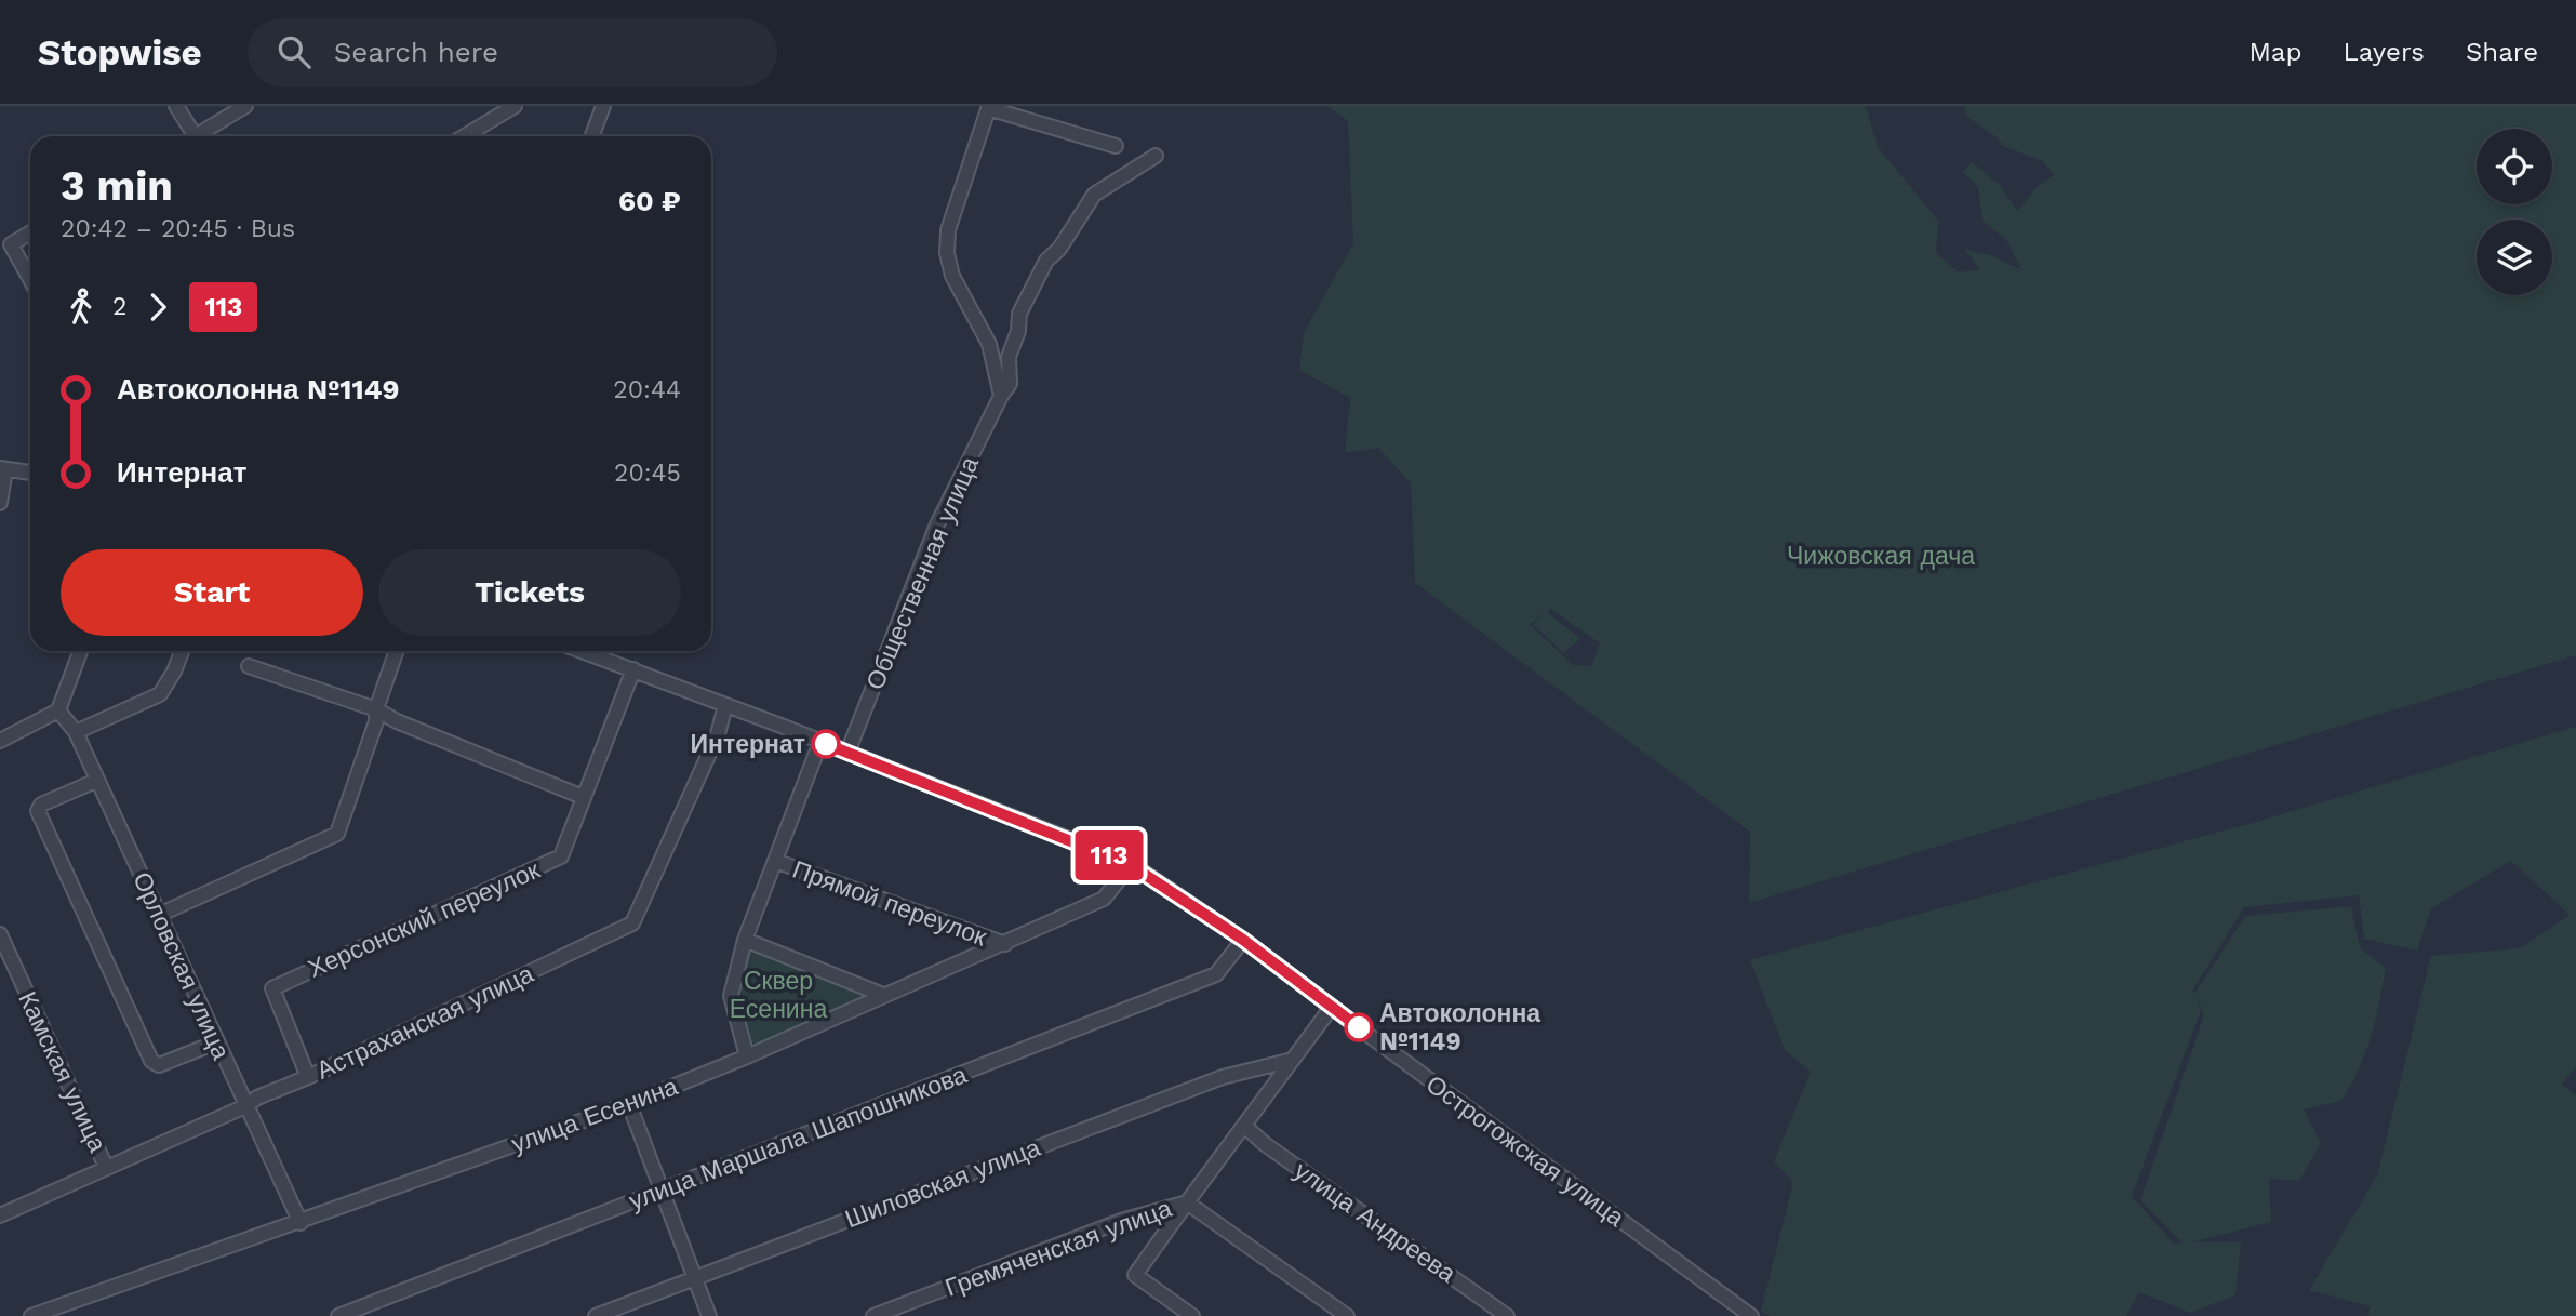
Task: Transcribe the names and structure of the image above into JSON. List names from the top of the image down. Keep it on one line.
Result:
{"streets":{"street":["Общественная улица","Прямой переулок","Херсонский переулок","Орловская улица","Астраханская улица","Камская улица","улица Есенина","улица Маршала Шапошникова","Острогожская улица","Шиловская улица","улица Андреева","Гремяченская улица"]},"crossings":[["Общественная улица","Острогожская улица"],["Прямой переулок","улица Есенина"],["Херсонский переулок","Астраханская улица"],["Херсонский переулок","Острогожская улица"],["Орловская улица","Астраханская улица"],["Орловская улица","улица Есенина"],["Астраханская улица","Камская улица"],["Астраханская улица","Острогожская улица"],["улица Есенина","Острогожская улица"],["улица Маршала Шапошникова","Острогожская улица"],["Острогожская улица","Гремяченская улица"],["Шиловская улица","Гремяченская улица"],["улица Андреева","Гремяченская улица"]],"parks":["Чижовская дача","Сквер Есенина"],"places":["Интернат","Автоколонна №1149"],"lines":["bus line 113"],"page":{"header":"Stopwise","search":"Search here","nav":["Map","Layers","Share"],"on_map":"113","heading":["3 min","20:42 – 20:45 · Bus","60 ₽"],"legs":["2","113"],"list":[{"name":"Автоколонна №1149","value":"20:44"},{"name":"Интернат","value":"20:45"}],"buttons":["Start","Tickets"]}}
